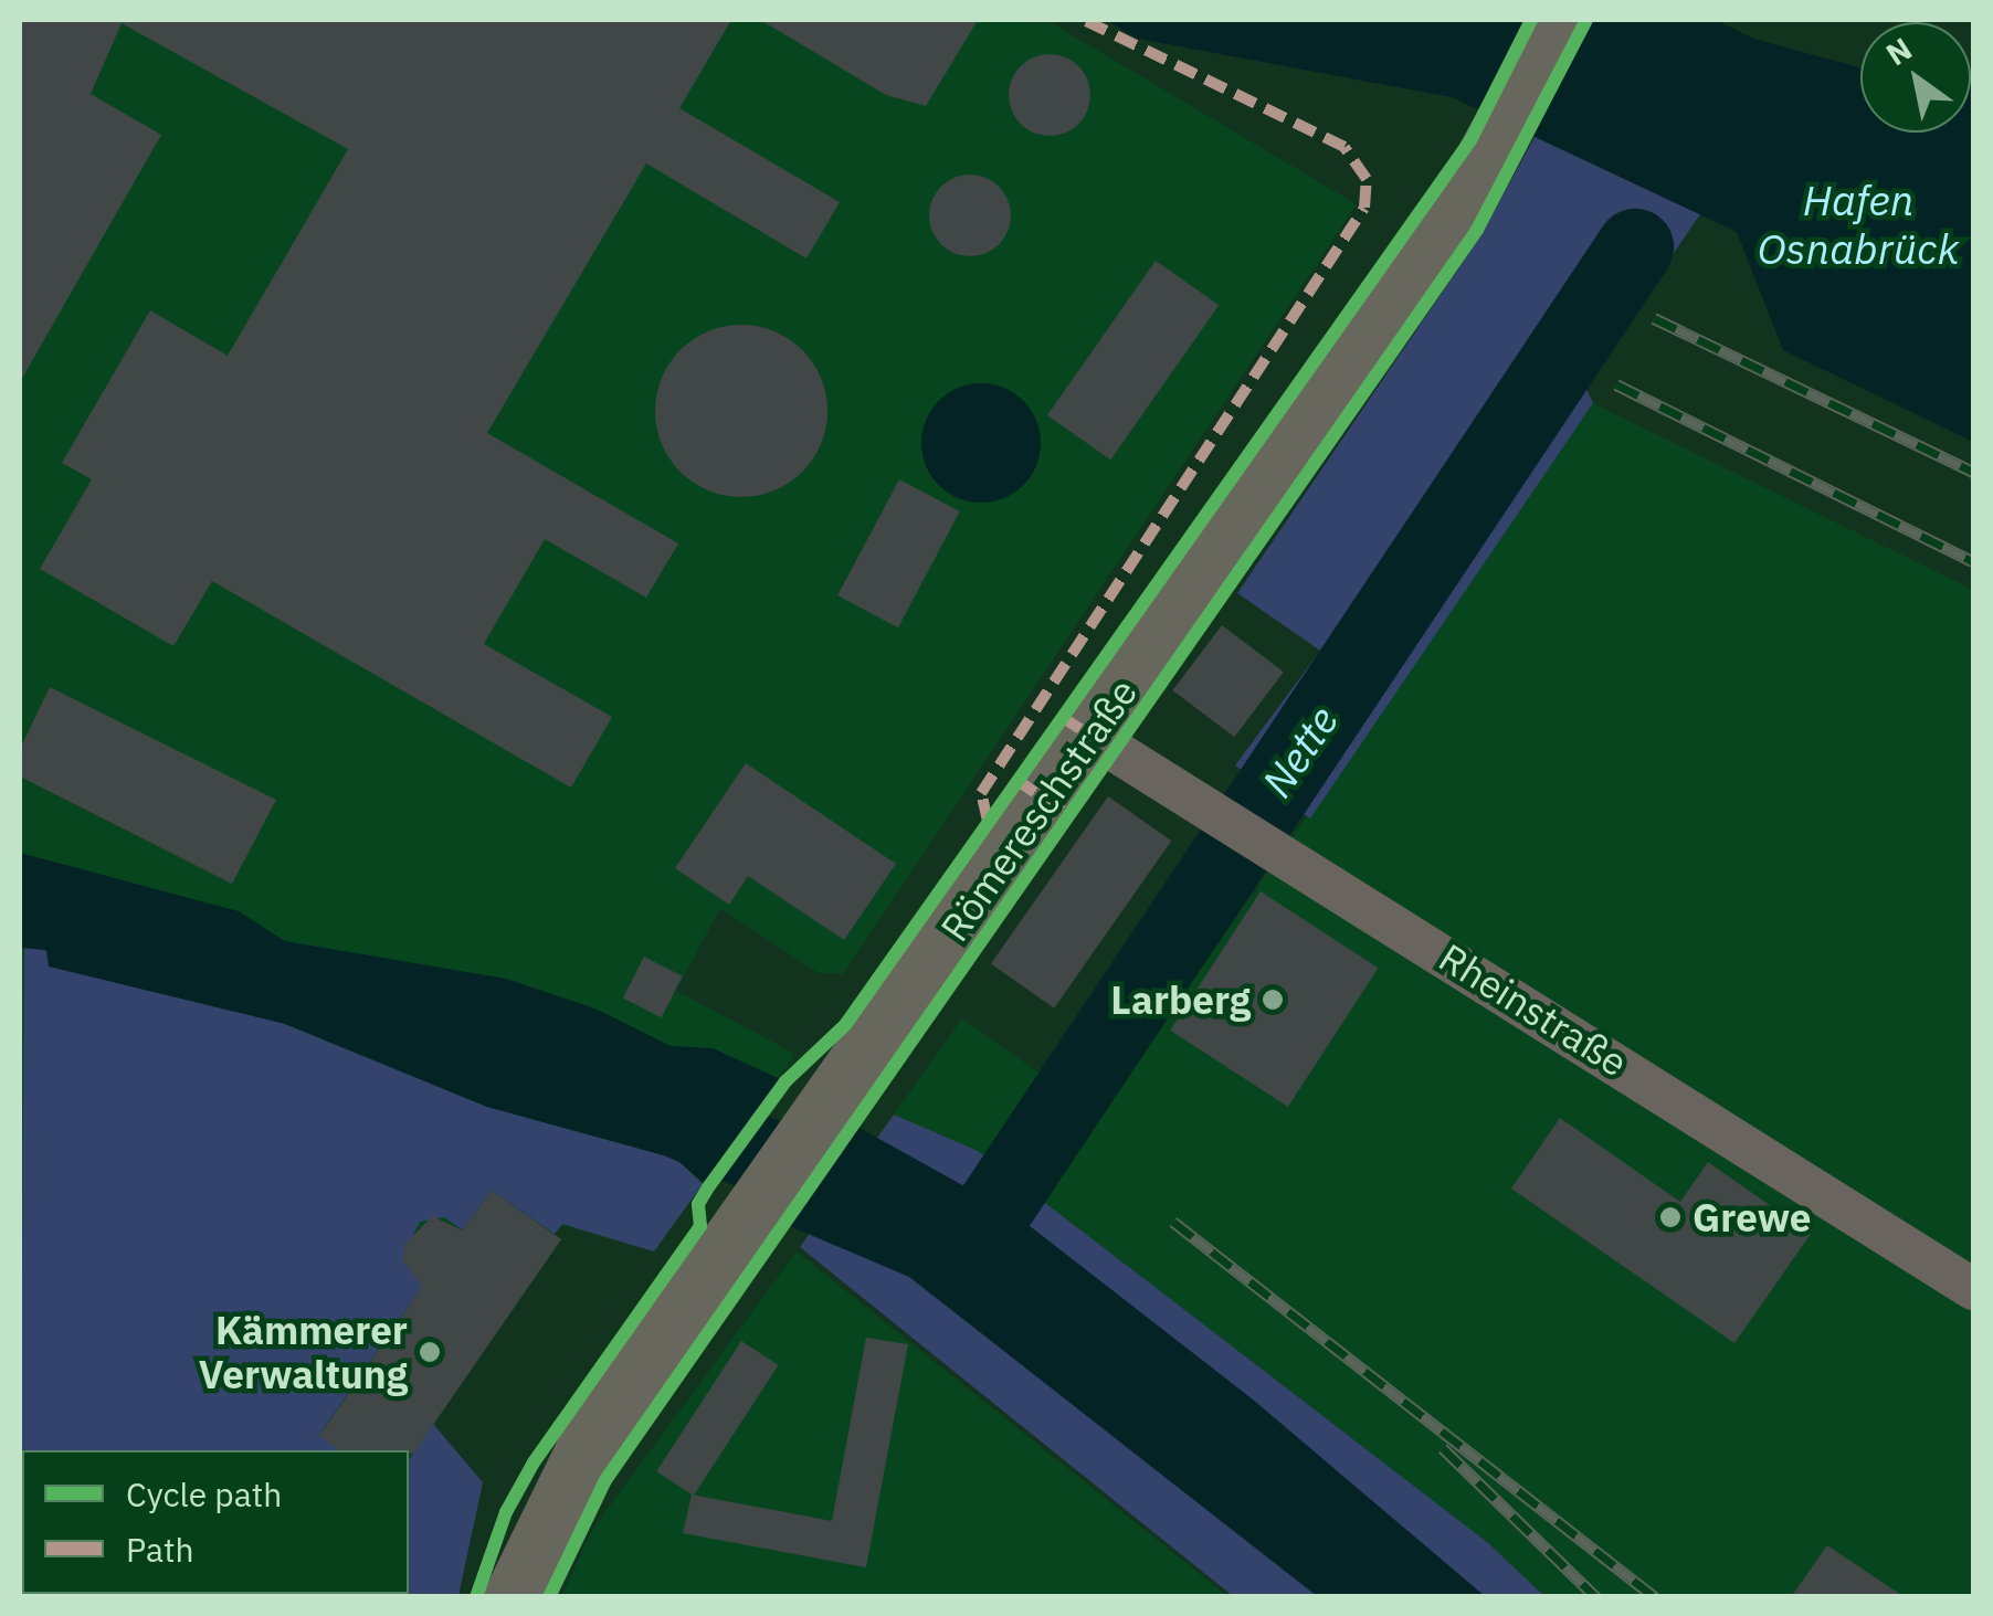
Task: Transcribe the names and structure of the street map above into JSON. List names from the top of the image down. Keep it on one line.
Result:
{"streets":{"main road":["Römereschstraße"],"street":["Rheinstraße"]},"crossings":[["Römereschstraße","Rheinstraße"]],"water":["Hafen Osnabrück","Nette"],"places":["Larberg","Grewe","Kämmerer Verwaltung"],"legend":["Cycle path","Path"],"north":"top left"}
